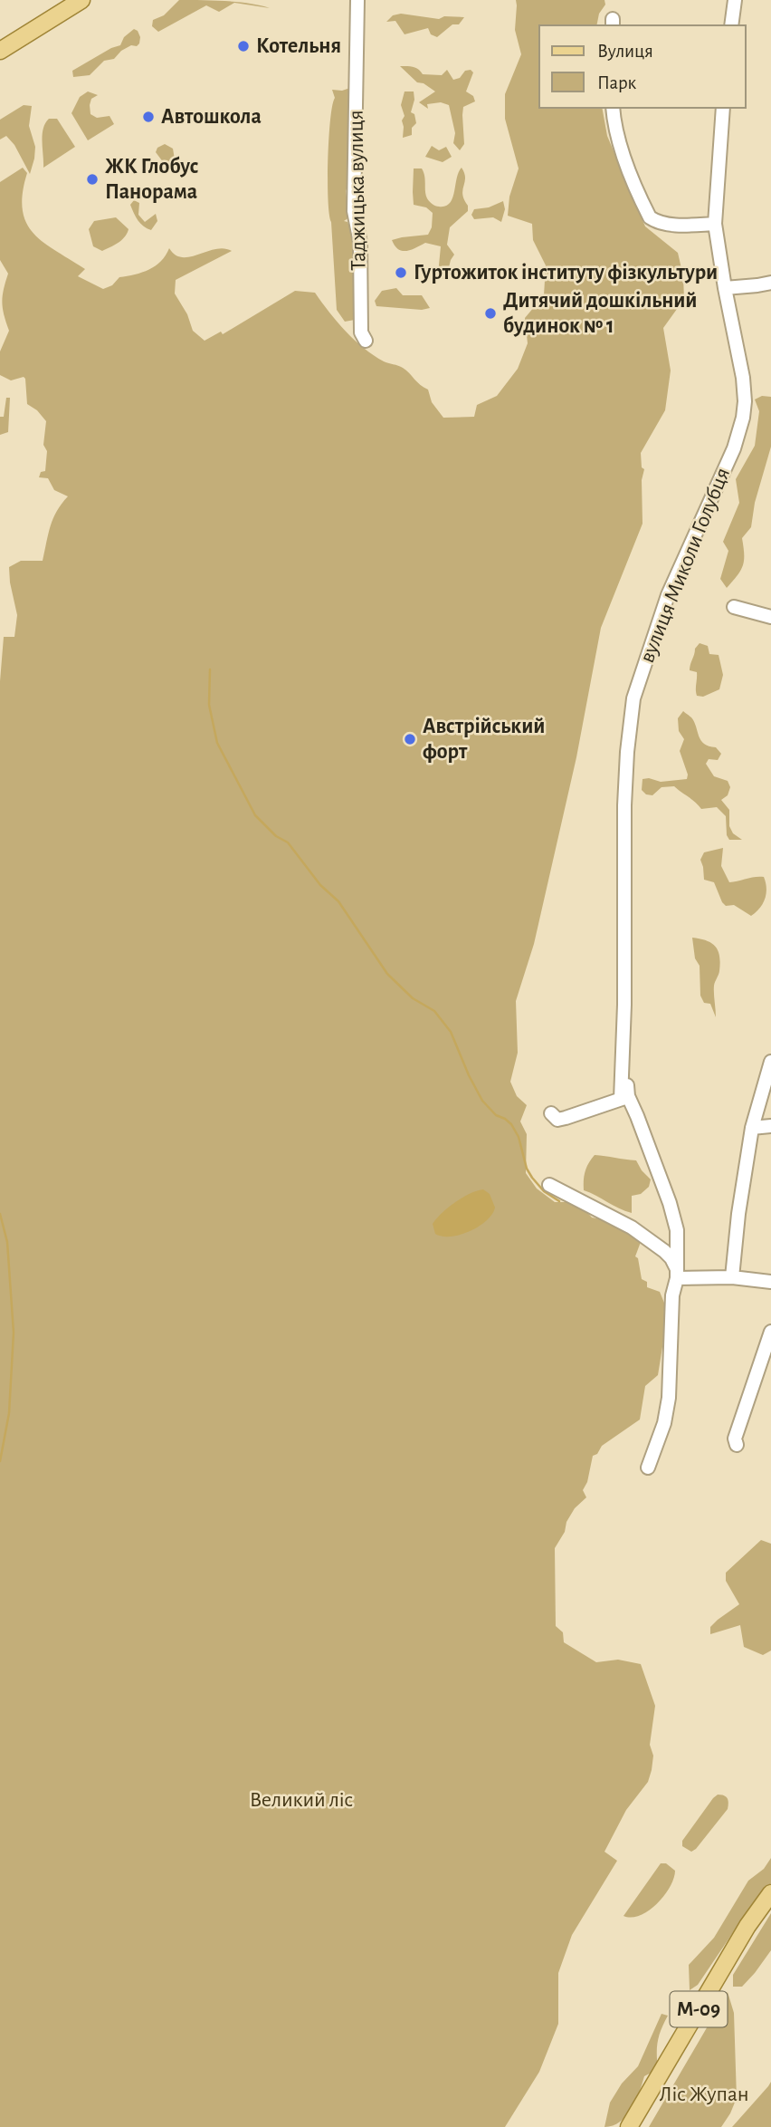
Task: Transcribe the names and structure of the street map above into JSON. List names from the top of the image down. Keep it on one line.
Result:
{"streets":{"main road":["М-09"],"street":["Таджицька вулиця","вулиця Миколи Голубця"]},"parks":["Великий ліс","Ліс Жупан"],"places":["Котельня","Автошкола","ЖК Глобус Панорама","Гуртожиток інституту фізкультури","Дитячий дошкільний будинок № 1","Австрійський форт"],"legend":["Вулиця","Парк"]}
